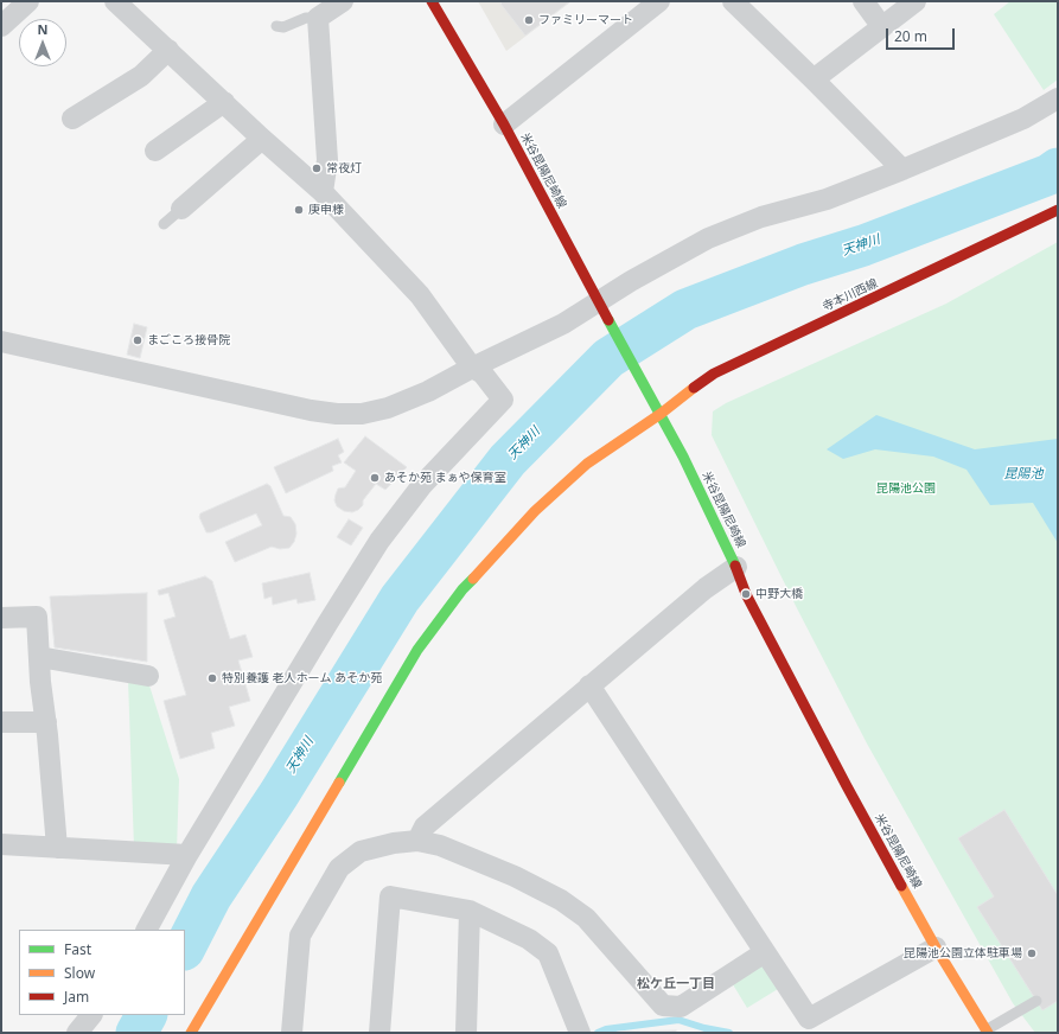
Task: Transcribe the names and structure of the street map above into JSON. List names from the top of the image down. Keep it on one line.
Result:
{"streets":{"main road":["米谷昆陽尼崎線","寺本川西線"]},"crossings":[["米谷昆陽尼崎線","寺本川西線"]],"districts":["松ケ丘一丁目"],"water":["天神川","昆陽池"],"parks":["昆陽池公園"],"places":["ファミリーマート","常夜灯","庚申様","まごころ接骨院","あそか苑 まぁや保育室","中野大橋","特別養護 老人ホーム あそか苑","昆陽池公園立体駐車場"],"legend":["Fast","Slow","Jam"],"scale_bar":"20 m","north":"top"}
